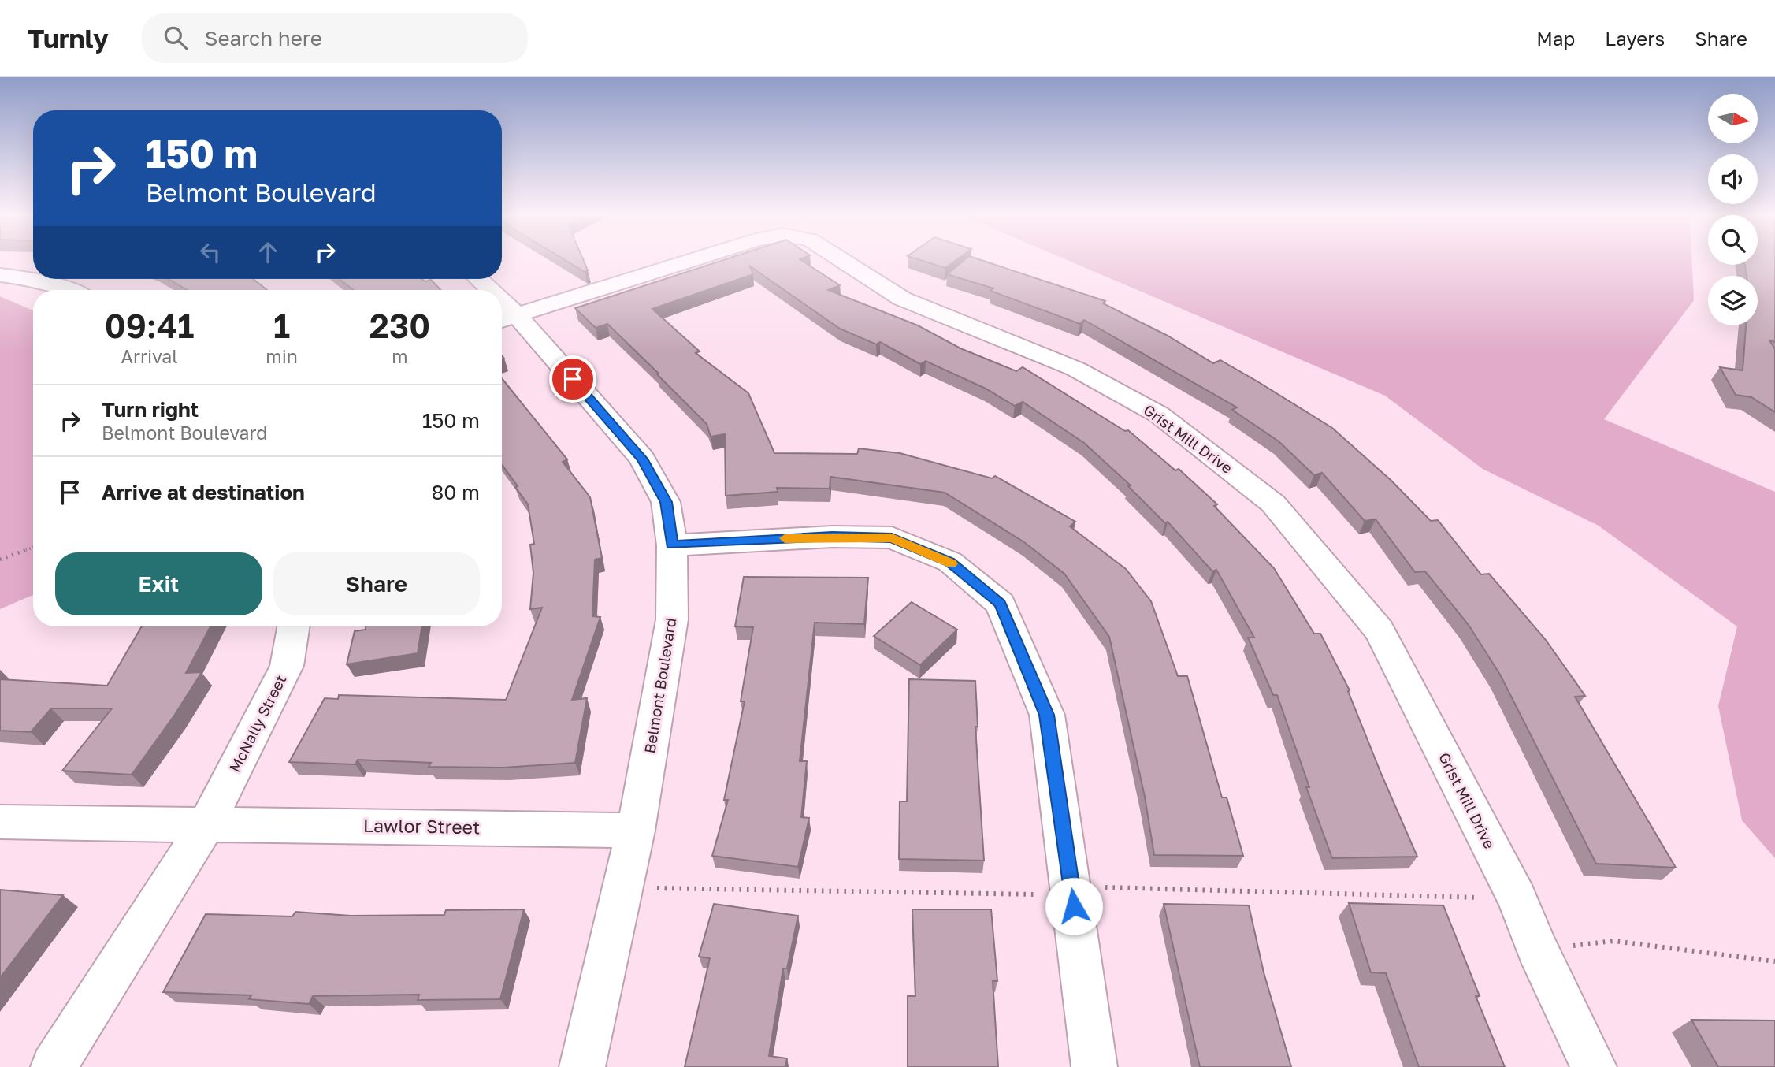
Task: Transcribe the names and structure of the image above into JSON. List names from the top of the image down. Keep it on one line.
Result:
{"streets":{"street":["Grist Mill Drive","Belmont Boulevard","McNally Street","Lawlor Street"]},"crossings":[["Grist Mill Drive","Belmont Boulevard"],["Belmont Boulevard","Lawlor Street"],["McNally Street","Lawlor Street"]],"north":"right","page":{"header":"Turnly","search":"Search here","nav":["Map","Layers","Share"],"turn":["150 m","Belmont Boulevard"],"eta":["09:41","Arrival","1","min","230","m"],"list":[{"name":"Turn right","note":"Belmont Boulevard","value":"150 m"},{"name":"Arrive at destination","value":"80 m"}],"buttons":["Exit","Share"]}}
